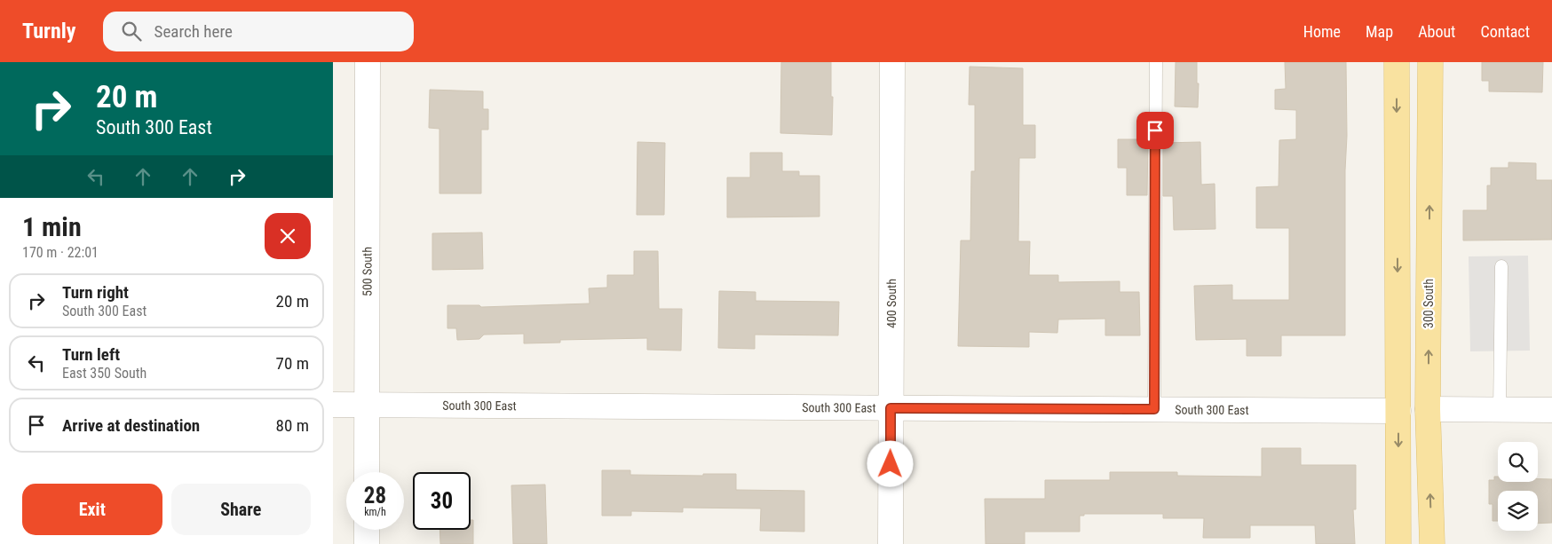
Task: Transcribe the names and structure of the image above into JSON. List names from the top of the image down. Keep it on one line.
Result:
{"streets":{"main road":["300 South"],"street":["500 South","400 South","South 300 East"]},"crossings":[["500 South","South 300 East"],["400 South","South 300 East"]],"page":{"header":"Turnly","search":"Search here","nav":["Home","Map","About","Contact"],"turn":["20 m","South 300 East"],"heading":["1 min","170 m · 22:01"],"list":[{"name":"Turn right","note":"South 300 East","value":"20 m"},{"name":"Turn left","note":"East 350 South","value":"70 m"},{"name":"Arrive at destination","value":"80 m"}],"speed":"28 km/h","limit":"30","buttons":["Exit","Share"]}}
